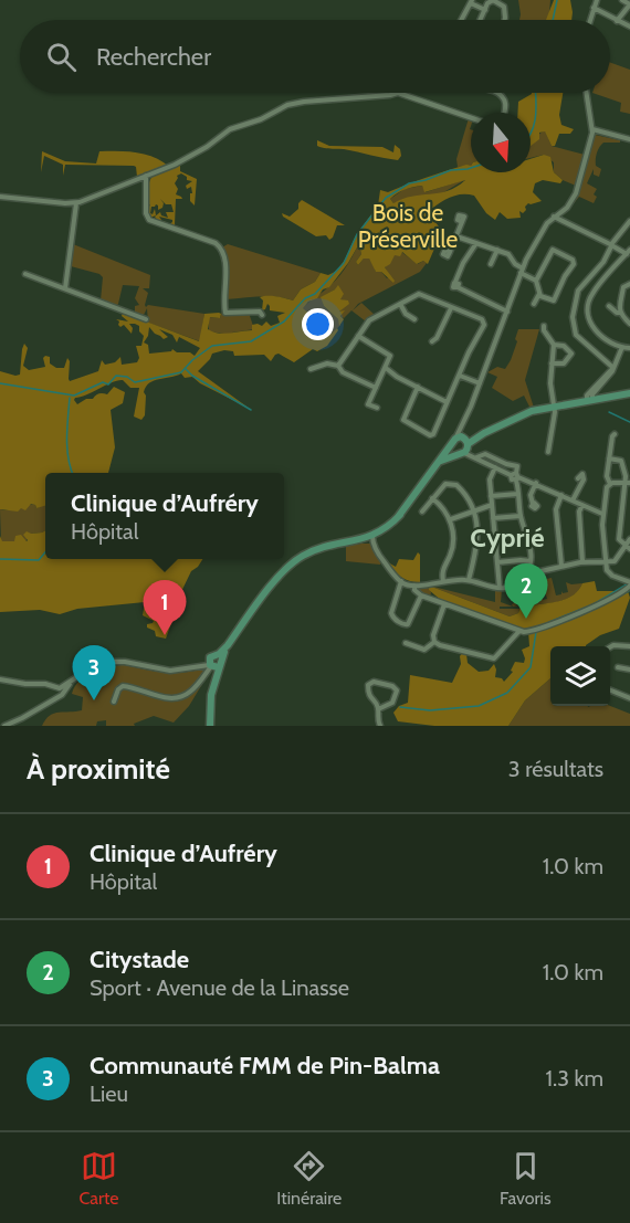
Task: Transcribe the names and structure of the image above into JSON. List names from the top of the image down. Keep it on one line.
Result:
{"districts":["Cyprié"],"parks":["Bois de Préserville"],"north":"bottom","page":{"search":"Rechercher","popup":["Clinique d’Aufréry","Hôpital"],"pins":["2","1","3"],"heading":["À proximité","3 résultats"],"list":[{"mark":"1","name":"Clinique d’Aufréry","note":"Hôpital","value":"1.0 km"},{"mark":"2","name":"Citystade","note":"Sport · Avenue de la Linasse","value":"1.0 km"},{"mark":"3","name":"Communauté FMM de Pin-Balma","note":"Lieu","value":"1.3 km"}],"nav":["Carte","Itinéraire","Favoris"]}}
